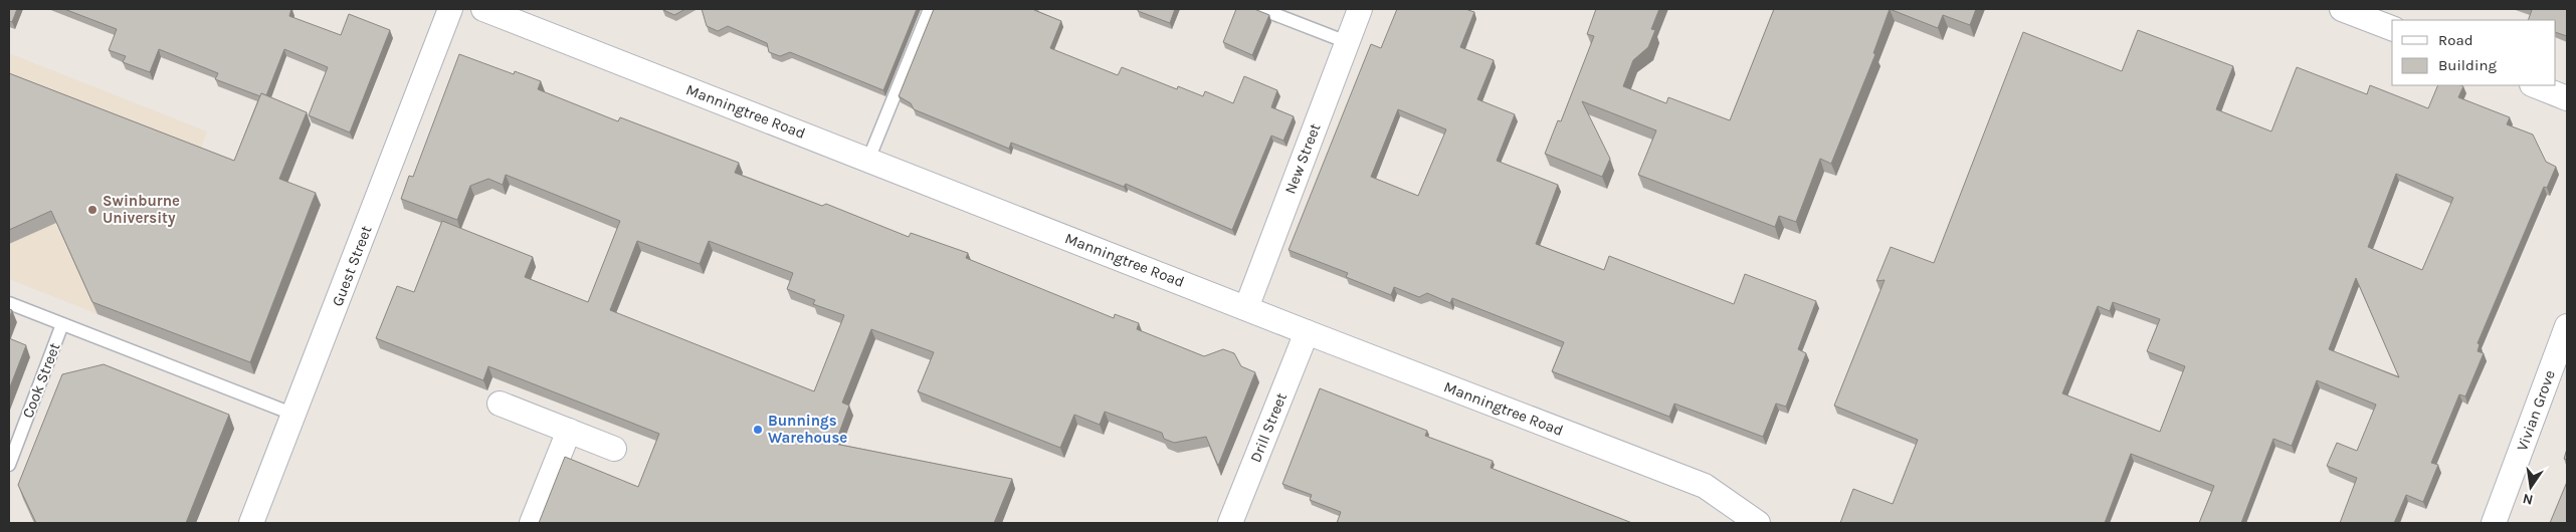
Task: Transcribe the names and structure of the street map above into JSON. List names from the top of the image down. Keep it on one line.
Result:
{"streets":{"street":["Manningtree Road","New Street","Guest Street","Vivian Grove","Drill Street"],"lane":["Cook Street"]},"crossings":[["Manningtree Road","New Street"],["Manningtree Road","Drill Street"]],"places":["Swinburne University","Bunnings Warehouse"],"legend":["Road","Building"],"north":"bottom"}
